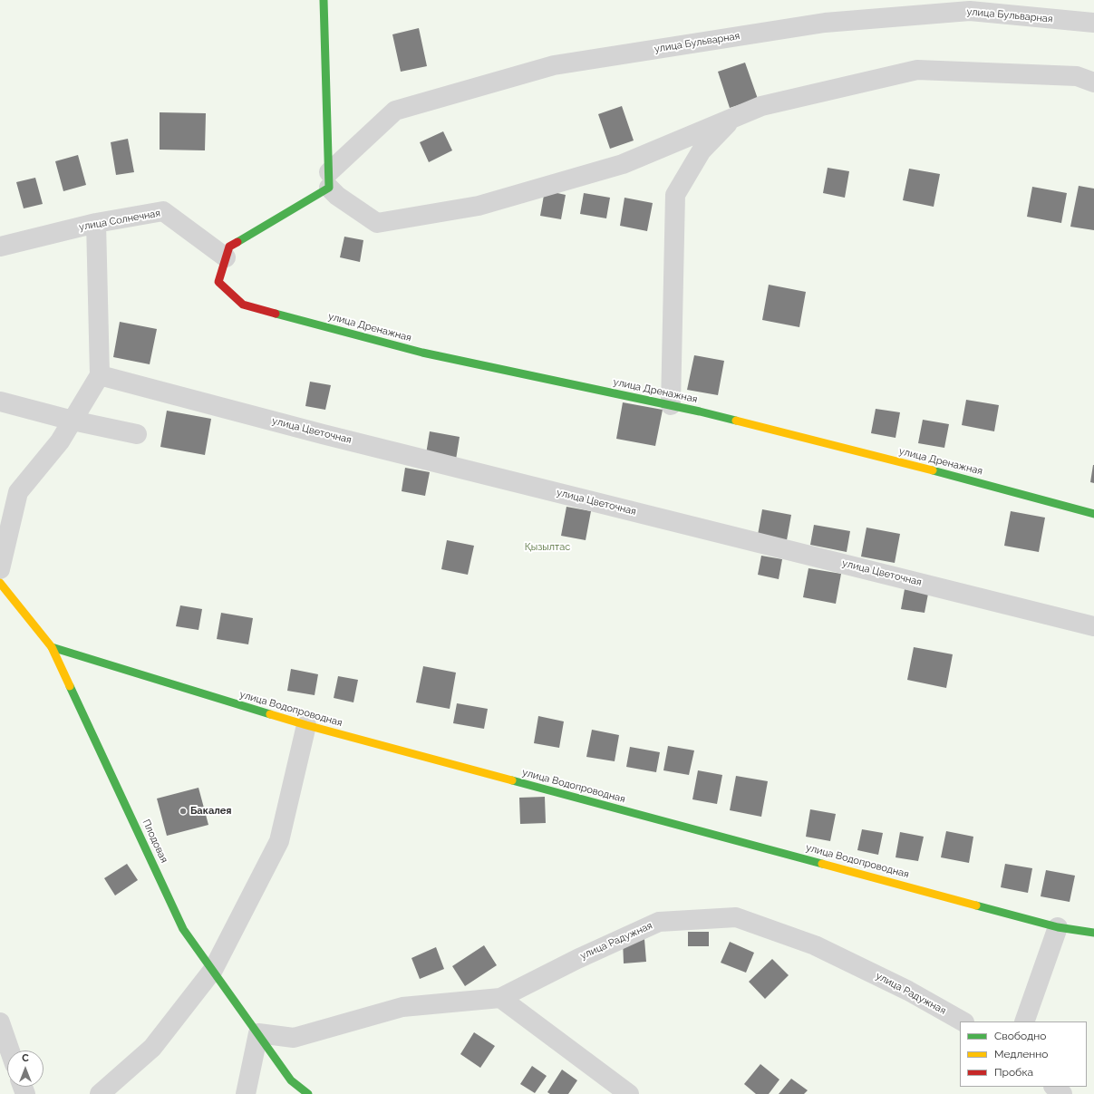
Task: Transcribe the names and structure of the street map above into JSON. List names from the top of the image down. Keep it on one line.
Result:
{"streets":{"street":["улица Бульварная","улица Солнечная","улица Дренажная","улица Цветочная","улица Водопроводная","Плодовая","улица Радужная"]},"crossings":[["улица Солнечная","улица Дренажная"],["улица Водопроводная","Плодовая"],["Плодовая","улица Радужная"]],"parks":["Қызылтас"],"places":["Бакалея"],"legend":["Свободно","Медленно","Пробка"],"north":"top"}
